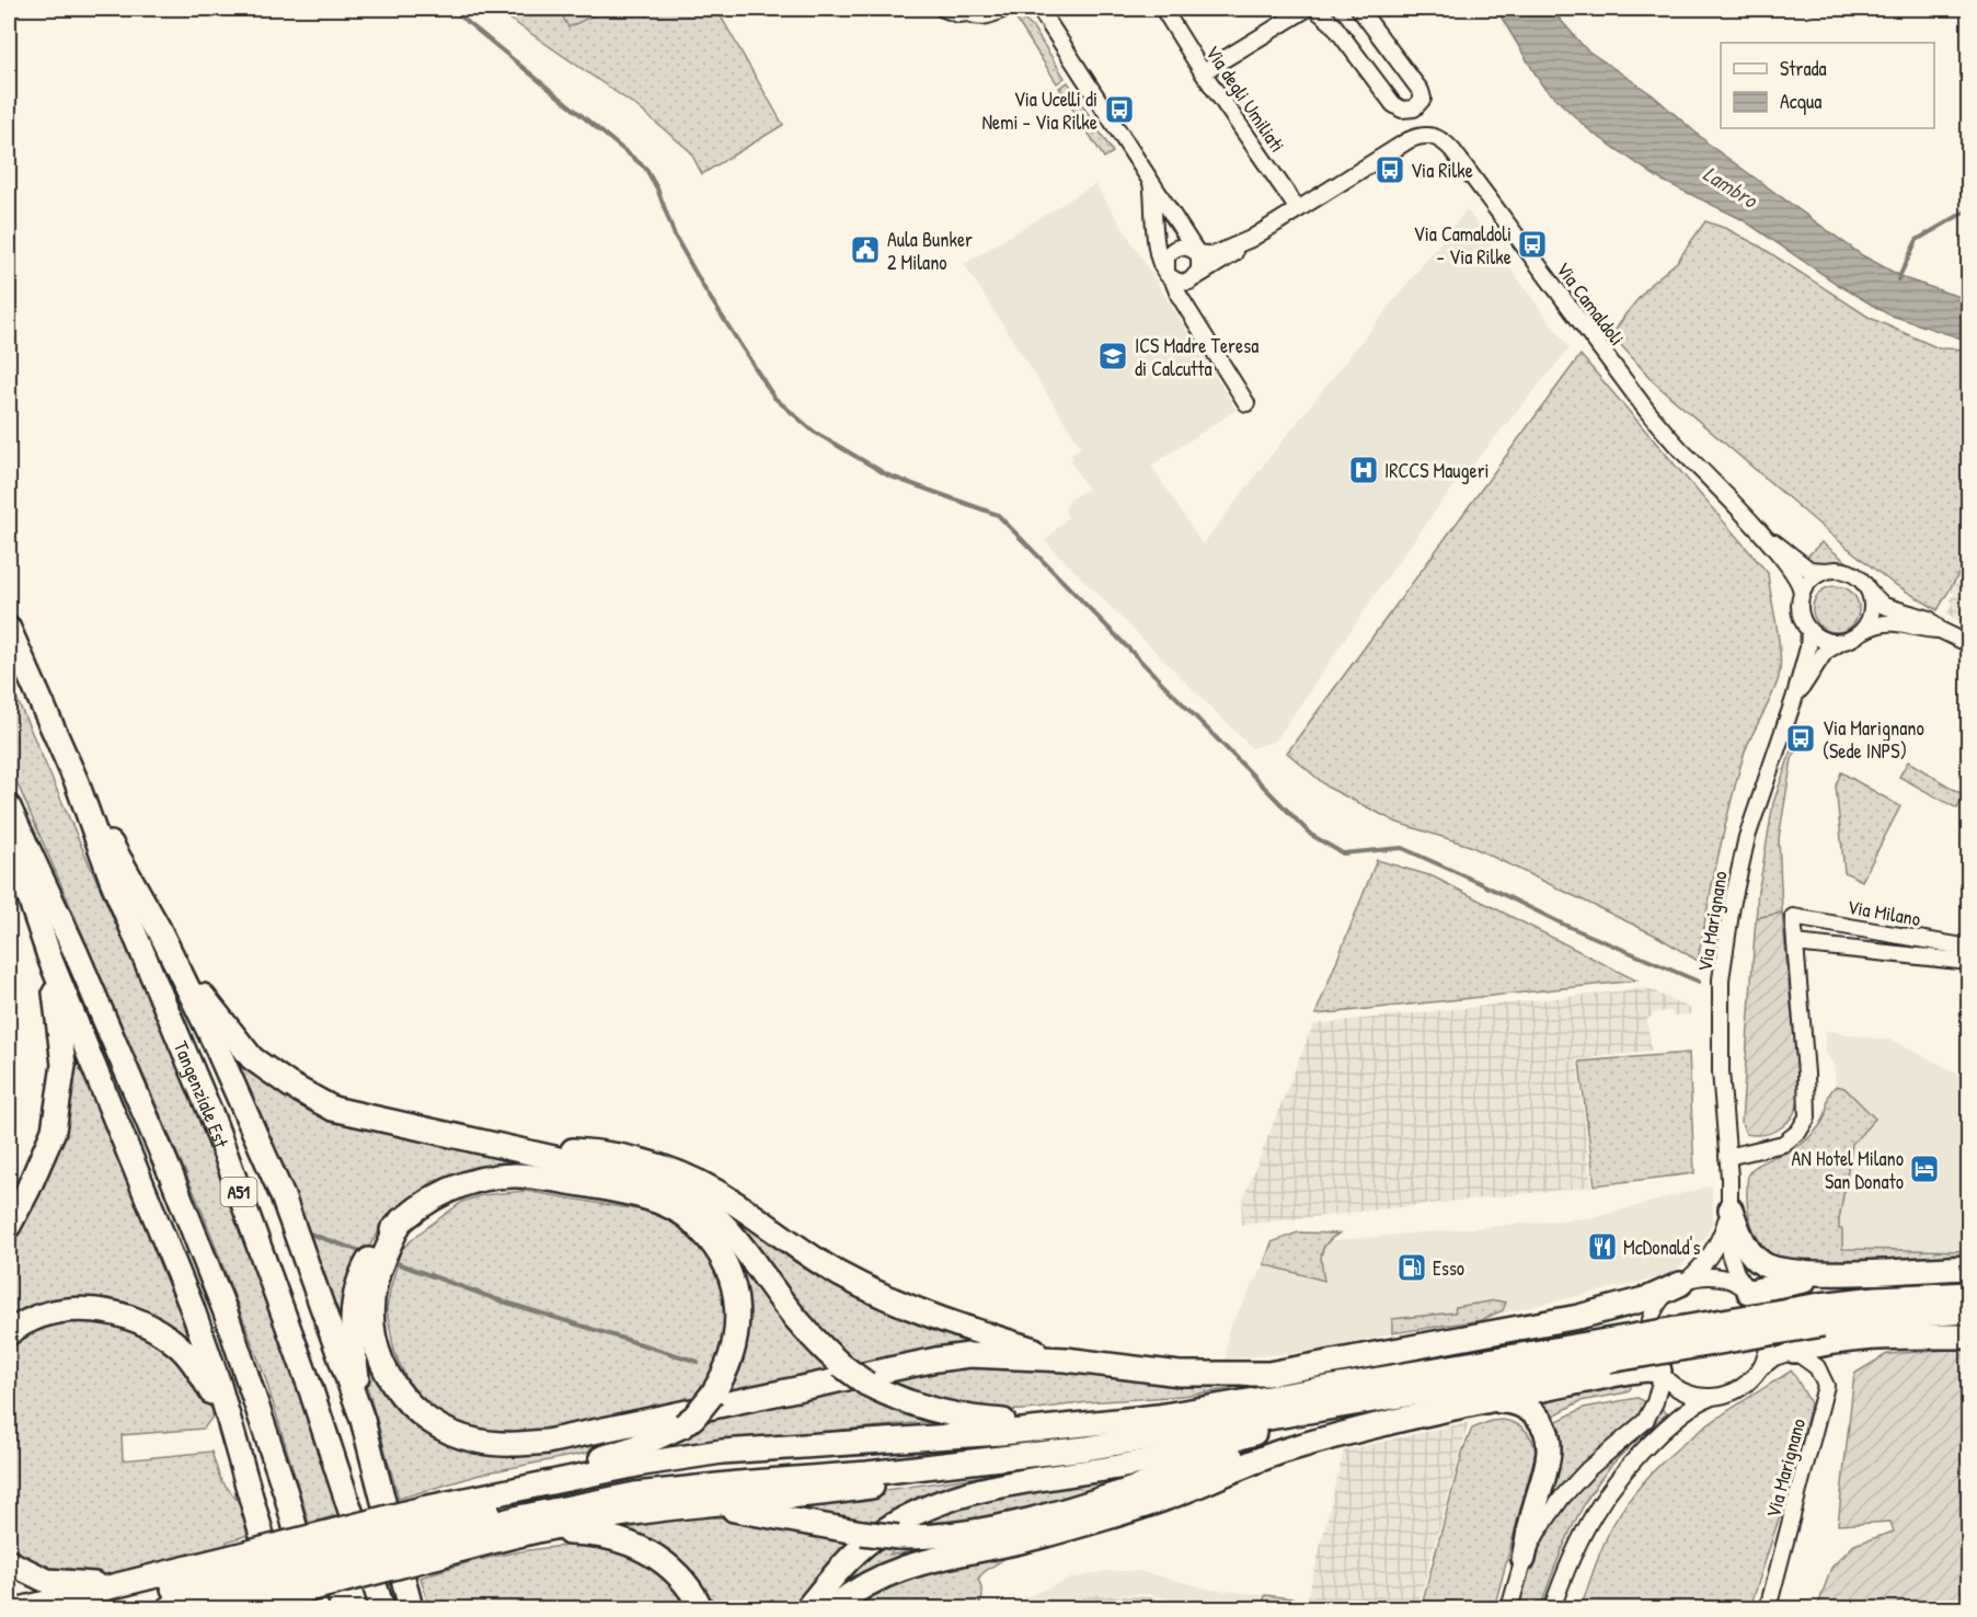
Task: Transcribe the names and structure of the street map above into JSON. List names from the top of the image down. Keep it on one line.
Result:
{"streets":{"highway":["Tangenziale Est","A51"],"street":["Via degli Umiliati","Via Camaldoli","Via Milano","Via Marignano"]},"crossings":[["Via degli Umiliati","Via Camaldoli"],["Via Camaldoli","Via Marignano"]],"water":["Lambro"],"places":{"bus stop":["Via Ucelli di Nemi - Via Rilke","Via Rilke","Via Camaldoli - Via Rilke","Via Marignano (Sede INPS)"],"public building":["Aula Bunker 2 Milano"],"school or university":["ICS Madre Teresa di Calcutta"],"hospital":["IRCCS Maugeri"],"hotel":["AN Hotel Milano San Donato"],"restaurant":["McDonald's"],"fuel station":["Esso"]},"legend":["Strada","Acqua"]}
